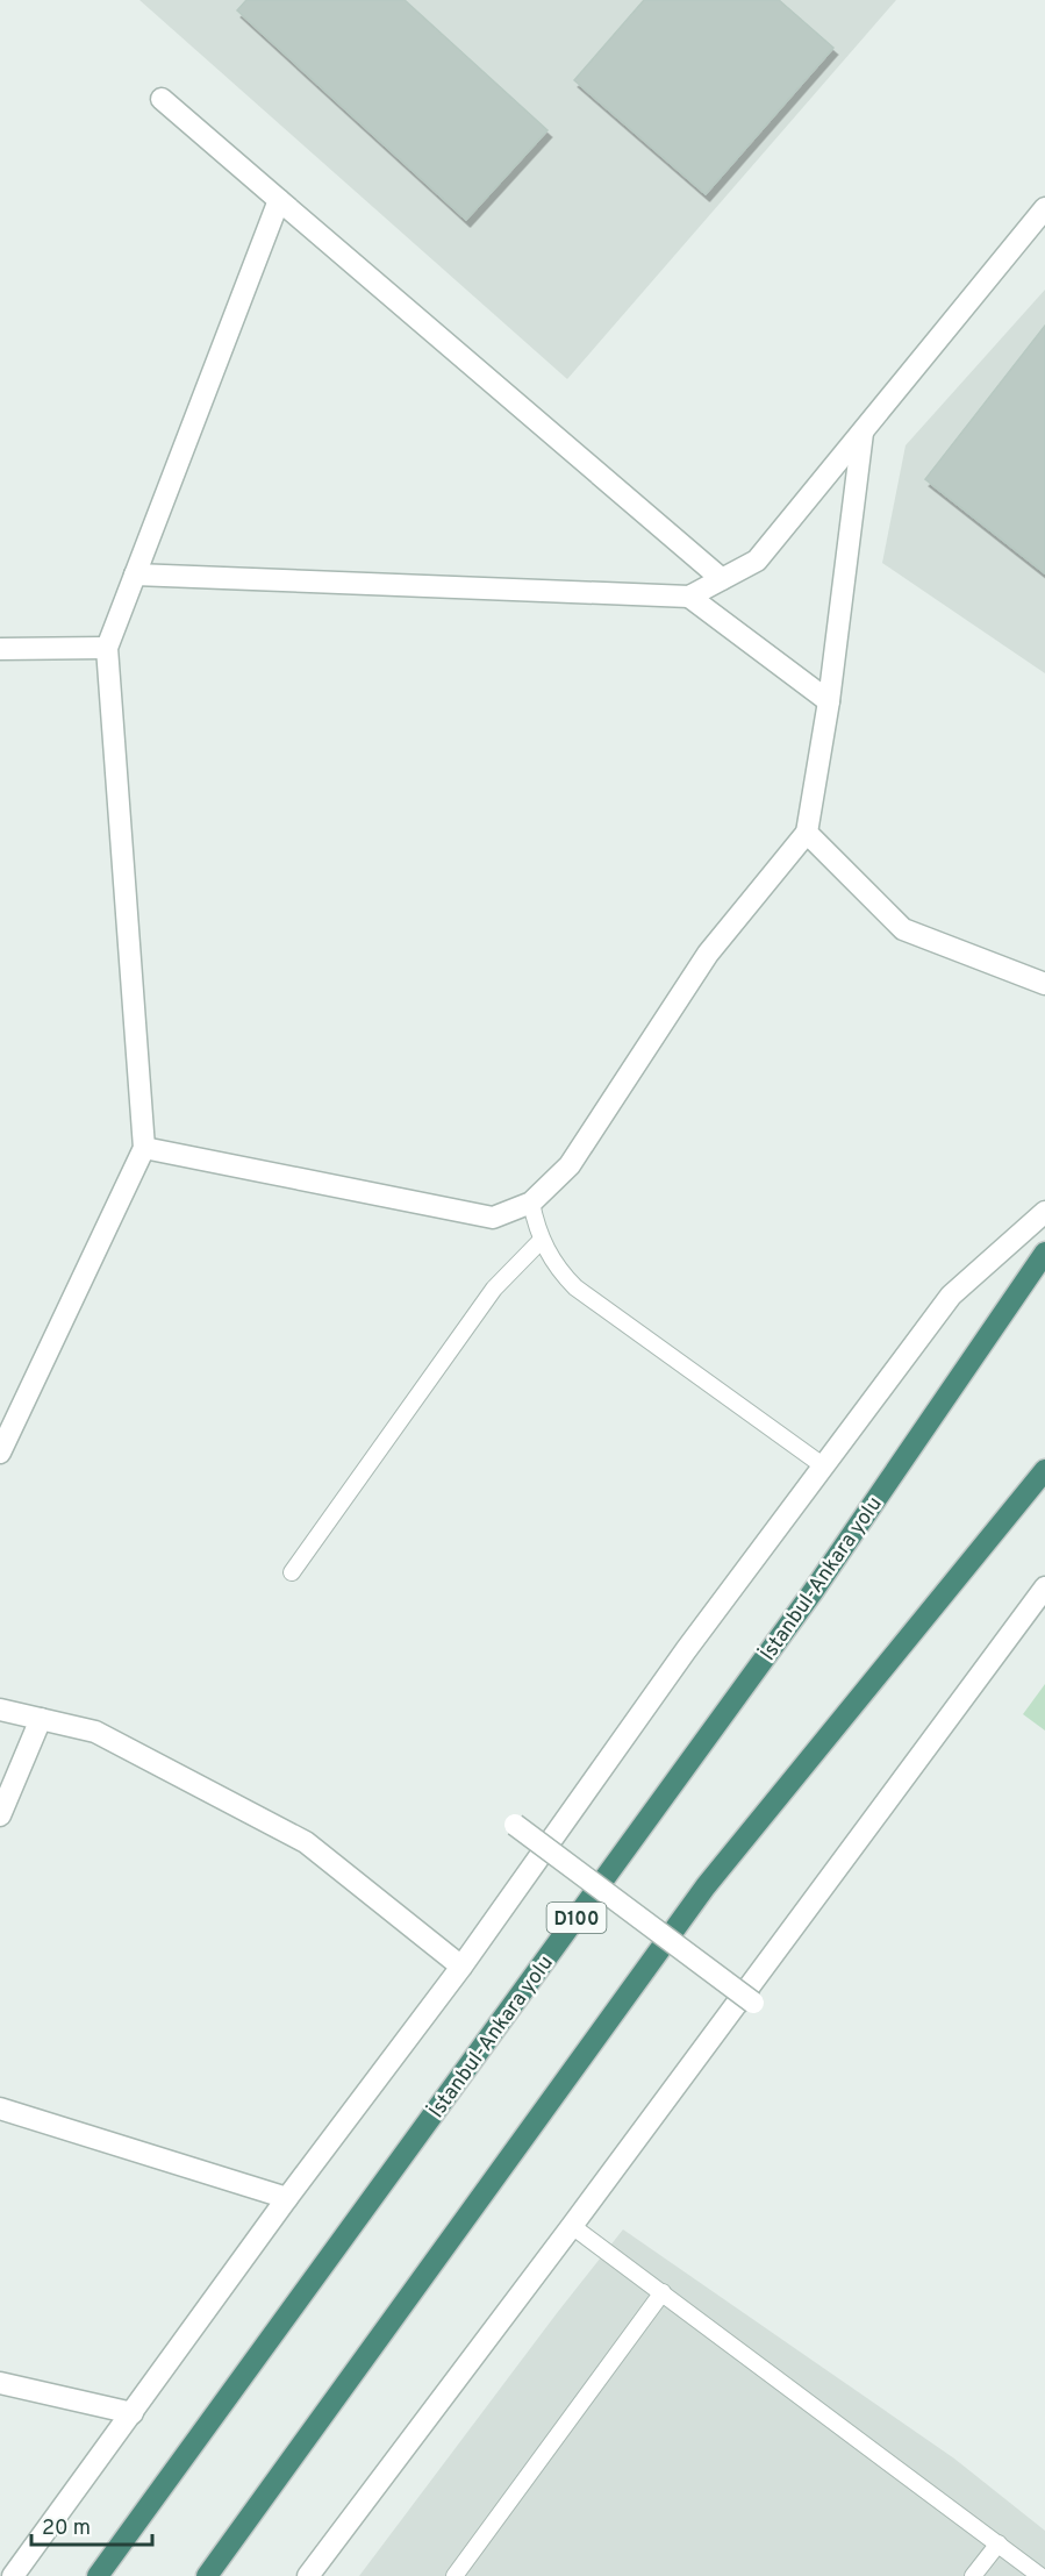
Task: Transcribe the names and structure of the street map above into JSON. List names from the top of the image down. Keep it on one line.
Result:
{"streets":{"highway":["İstanbul-Ankara yolu","D100"]},"scale_bar":"20 m"}
